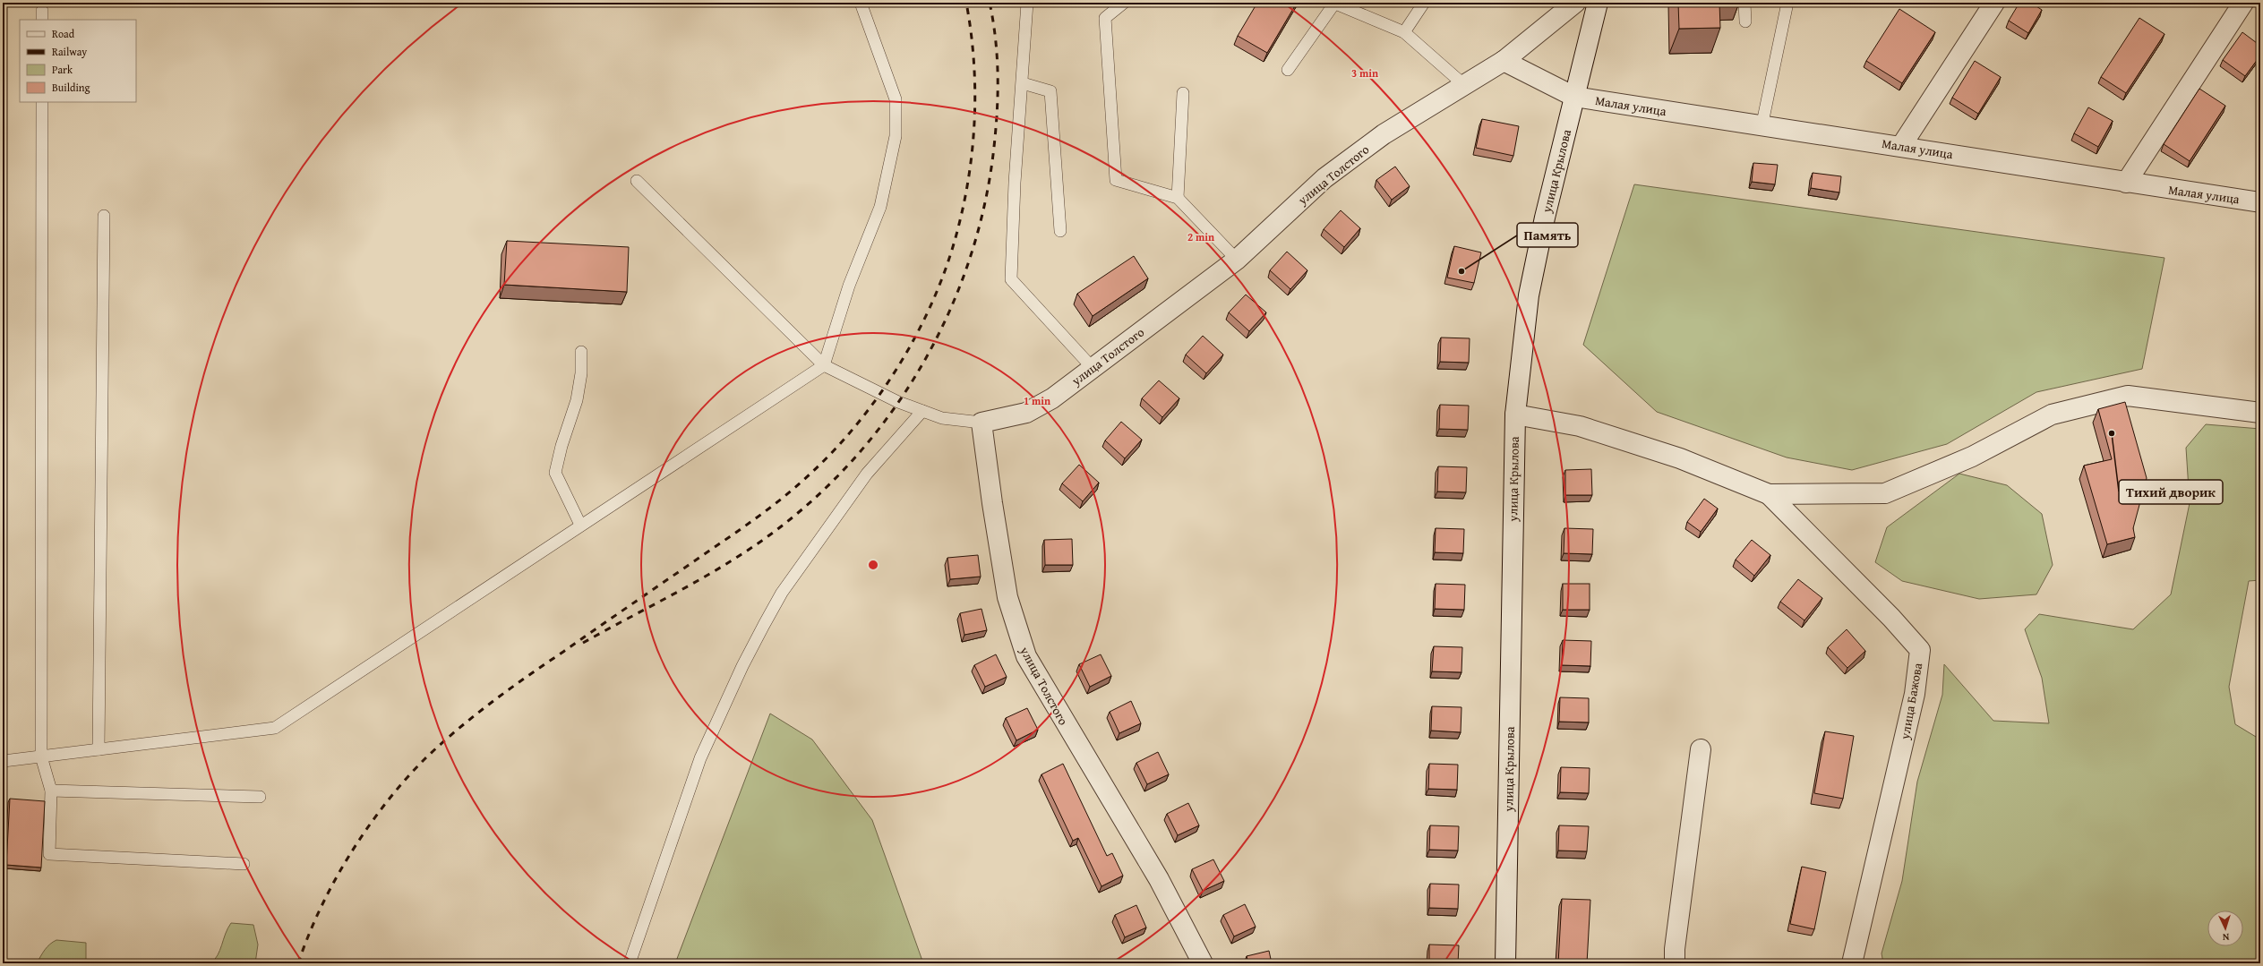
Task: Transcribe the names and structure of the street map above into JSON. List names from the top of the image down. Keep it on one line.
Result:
{"streets":{"street":["Малая улица","улица Крылова","улица Толстого","улица Бажова"]},"crossings":[["Малая улица","улица Крылова"],["Малая улица","улица Толстого"]],"places":["Память","Тихий дворик"],"legend":["Road","Railway","Park","Building"],"north":"bottom","rings":["3 min","2 min","1 min"]}
